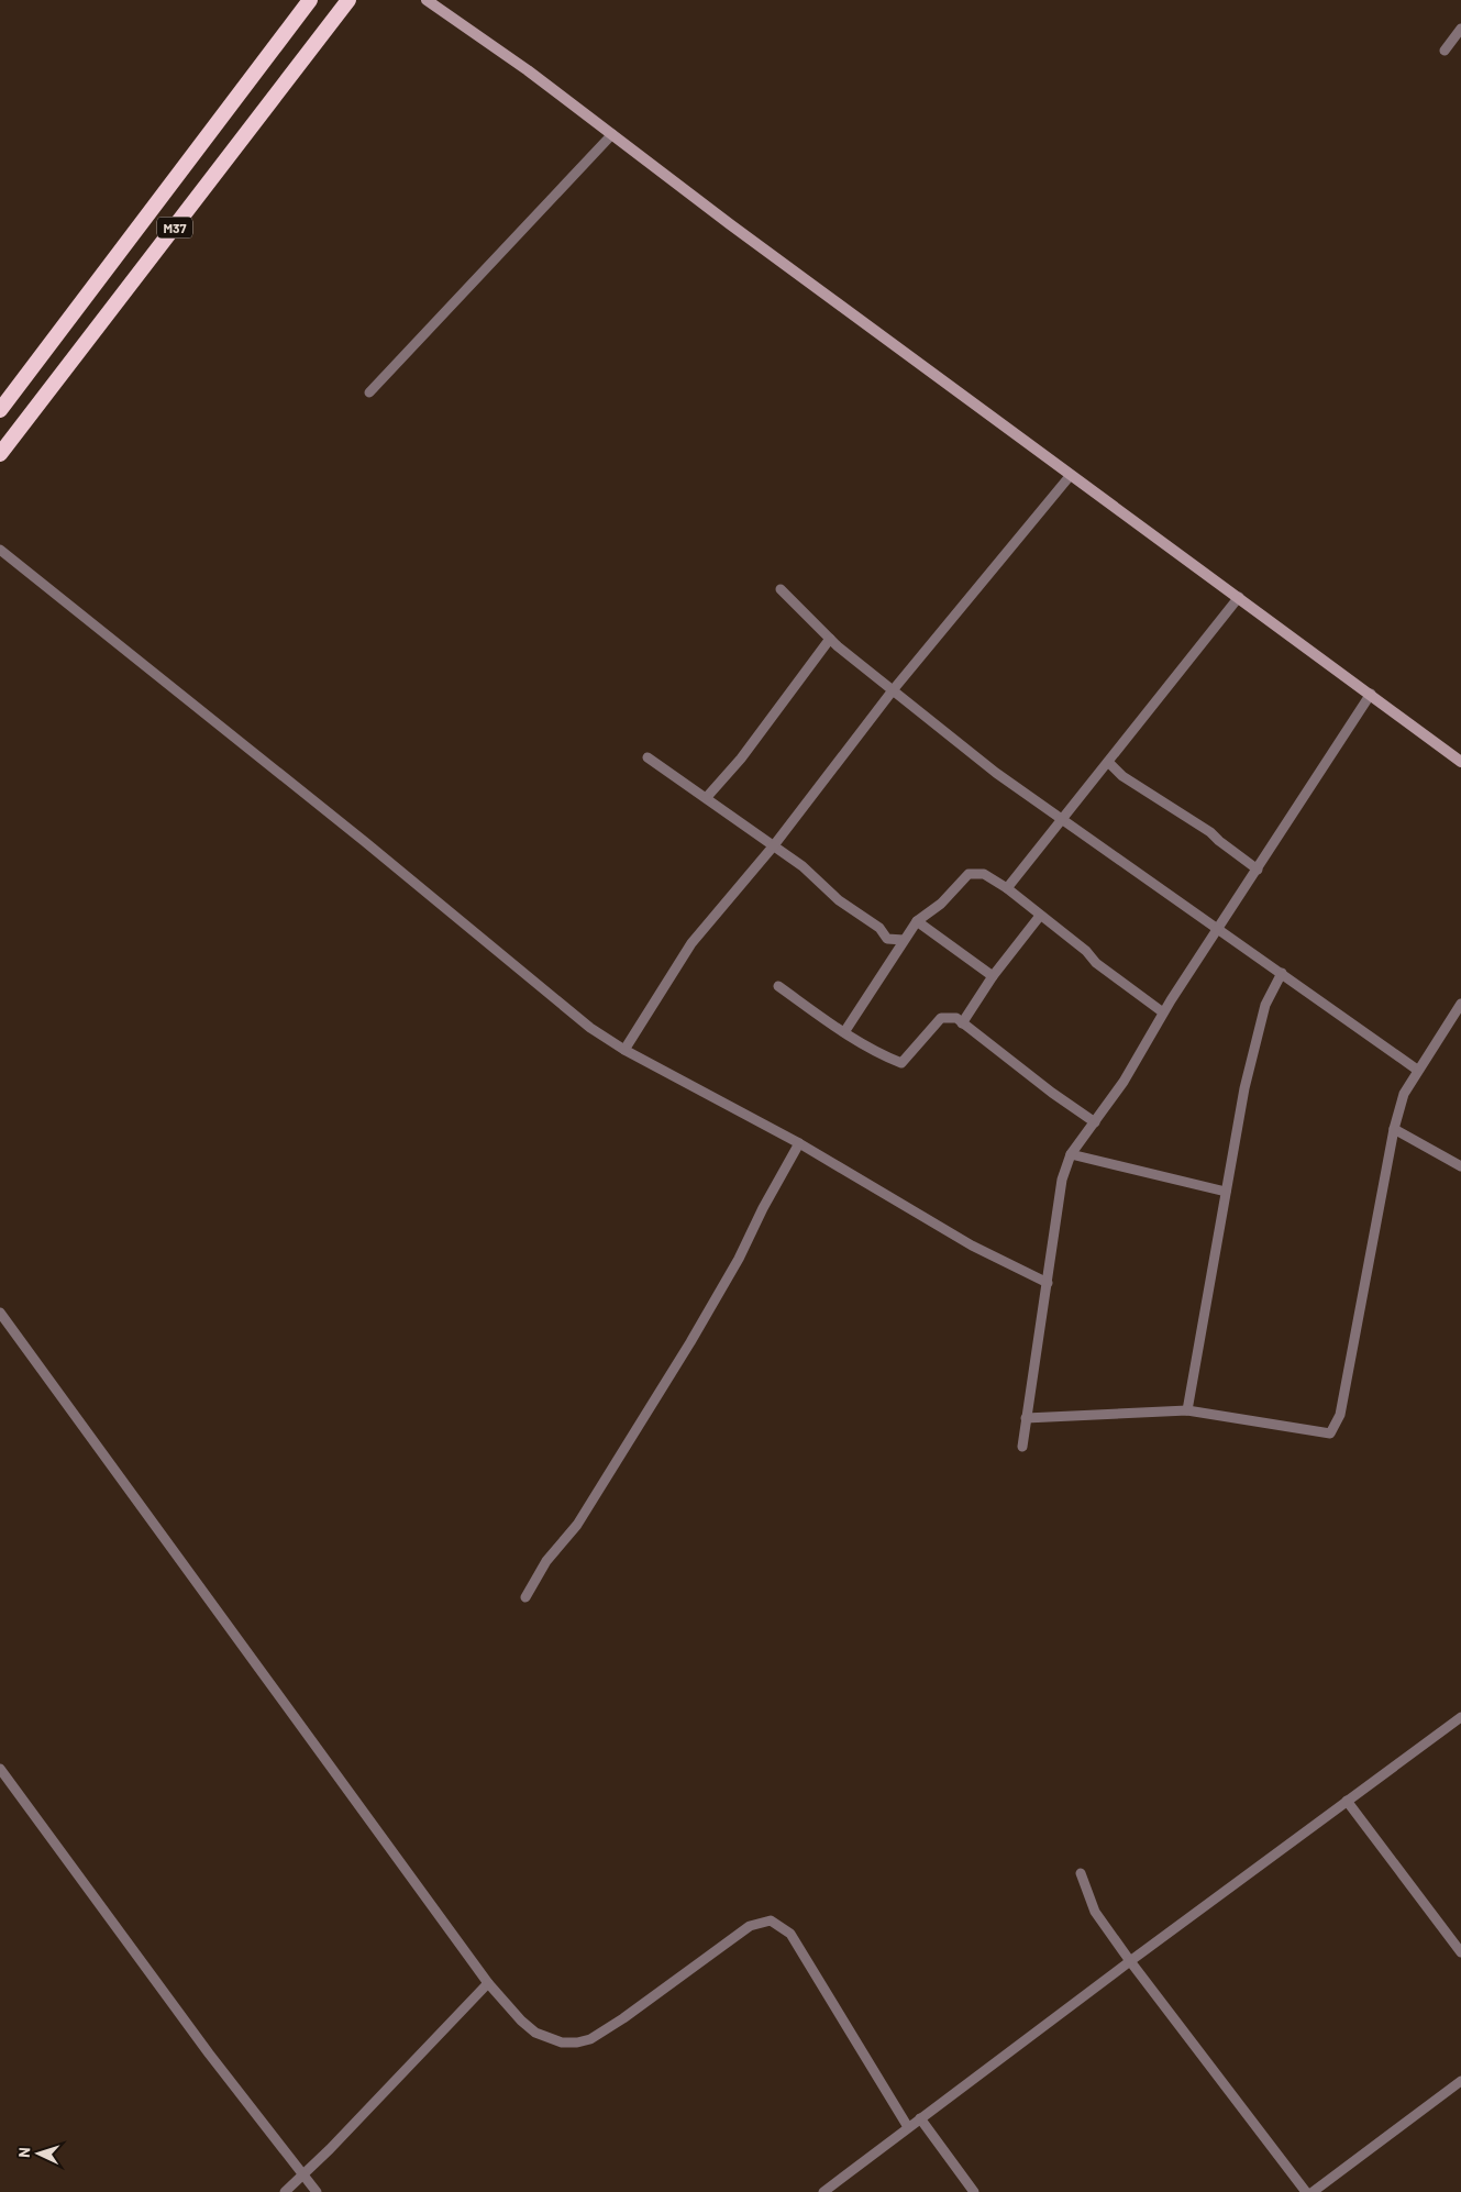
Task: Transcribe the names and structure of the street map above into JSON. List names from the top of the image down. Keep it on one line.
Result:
{"streets":{"highway":["M37"]},"north":"left"}
